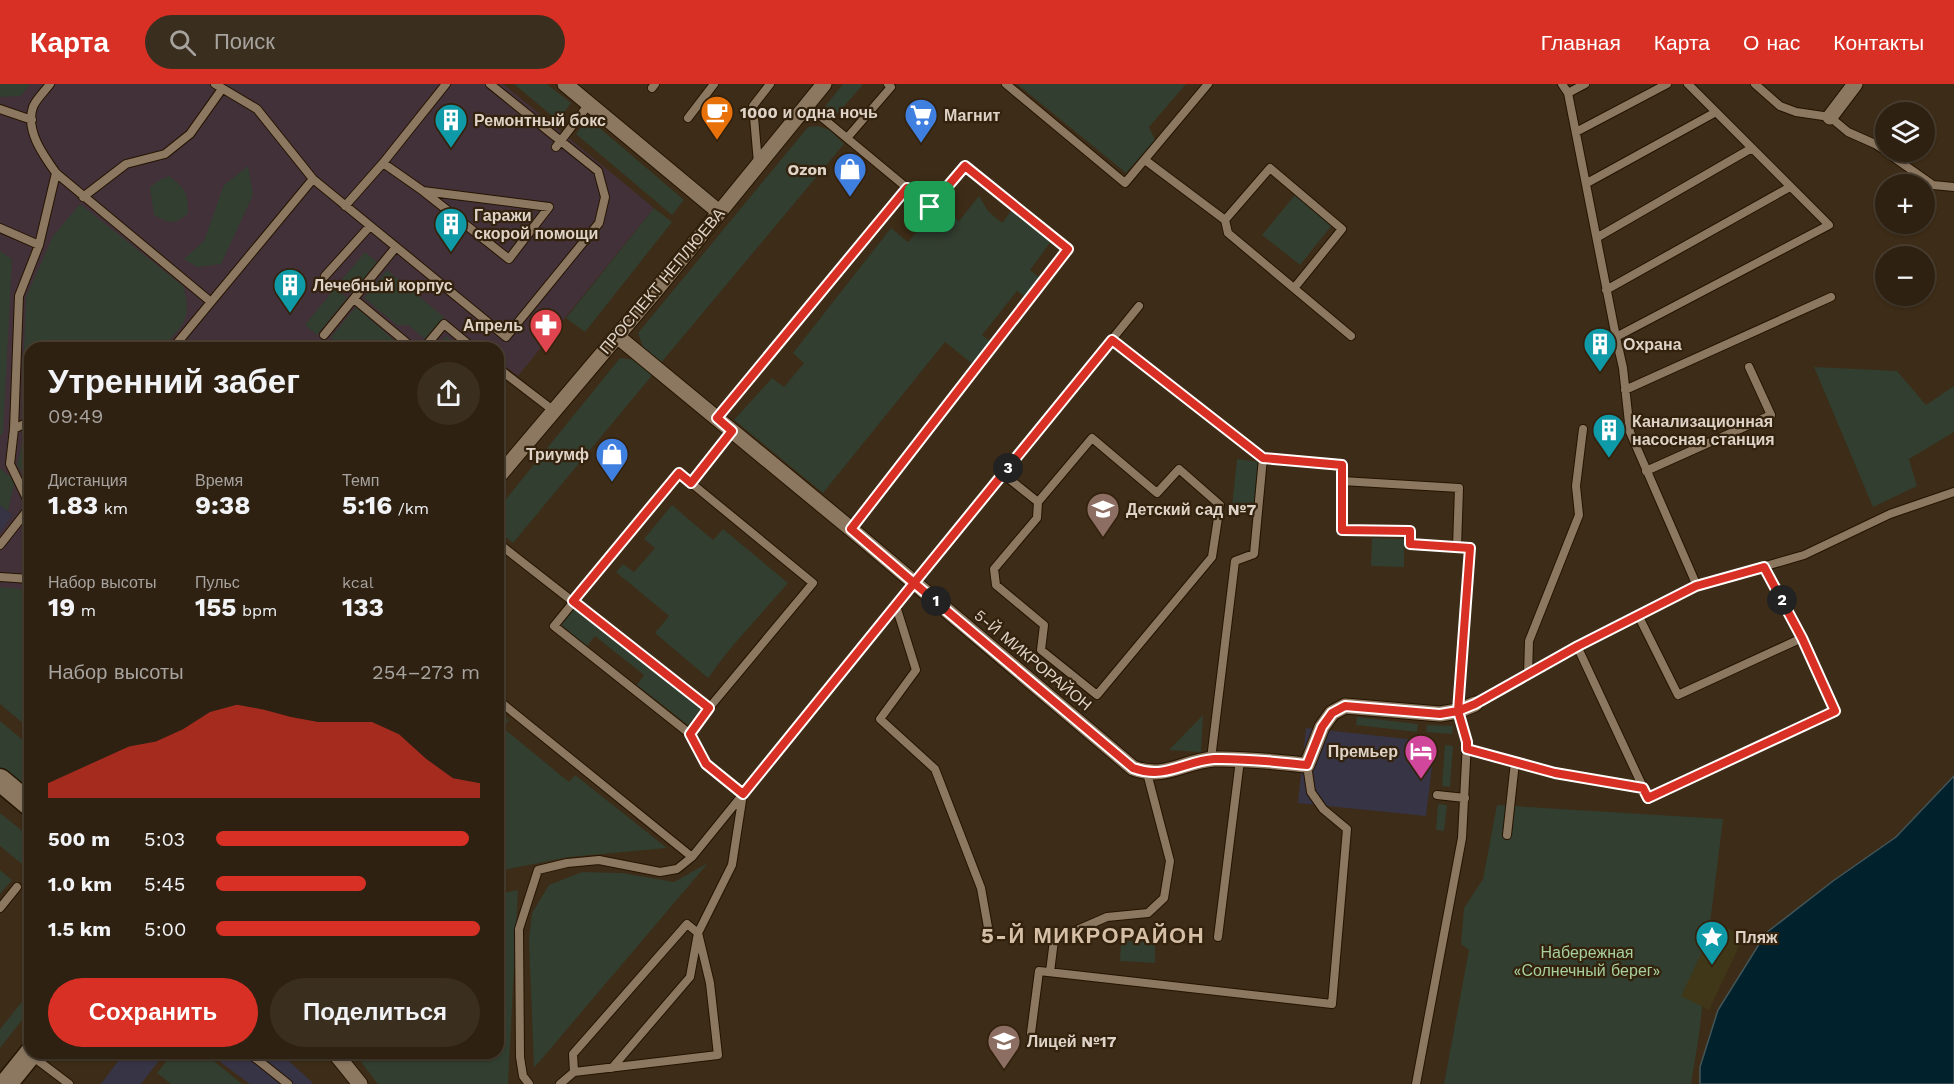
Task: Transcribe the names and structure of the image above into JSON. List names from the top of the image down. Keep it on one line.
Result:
{"streets":{"street":["ПРОСПЕКТ НЕПЛЮЕВА","5-Й МИКРОРАЙОН"]},"crossings":[["ПРОСПЕКТ НЕПЛЮЕВА","5-Й МИКРОРАЙОН"]],"districts":["5-Й МИКРОРАЙОН"],"parks":["Набережная «Солнечный берег»"],"places":{"cafe":["1000 и одна ночь"],"supermarket":["Магнит"],"building":["Ремонтный бокс","Гаражи скорой помощи","Лечебный корпус","Охрана","Канализационная насосная станция"],"shop":["Ozon","Триумф"],"pharmacy":["Апрель"],"school or university":["Детский сад №7","Лицей №17"],"hotel":["Премьер"],"place":["Пляж"]},"page":{"header":"Карта","search":"Поиск","nav":["Главная","Карта","О нас","Контакты"],"map_buttons":["+","−"],"heading":["Утренний забег","09:49"],"stats":[["Дистанция","1.83 km"],["Время","9:38"],["Темп","5:16 /km"],["Набор высоты","19 m"],["Пульс","155 bpm"],["kcal","133"]],"pins":["3","2","1"],"chart":["Набор высоты","254–273 m"],"list":[{"name":"500 m","note":"5:03"},{"name":"1.0 km","note":"5:45"},{"name":"1.5 km","note":"5:00"}],"buttons":["Сохранить","Поделиться"]}}
